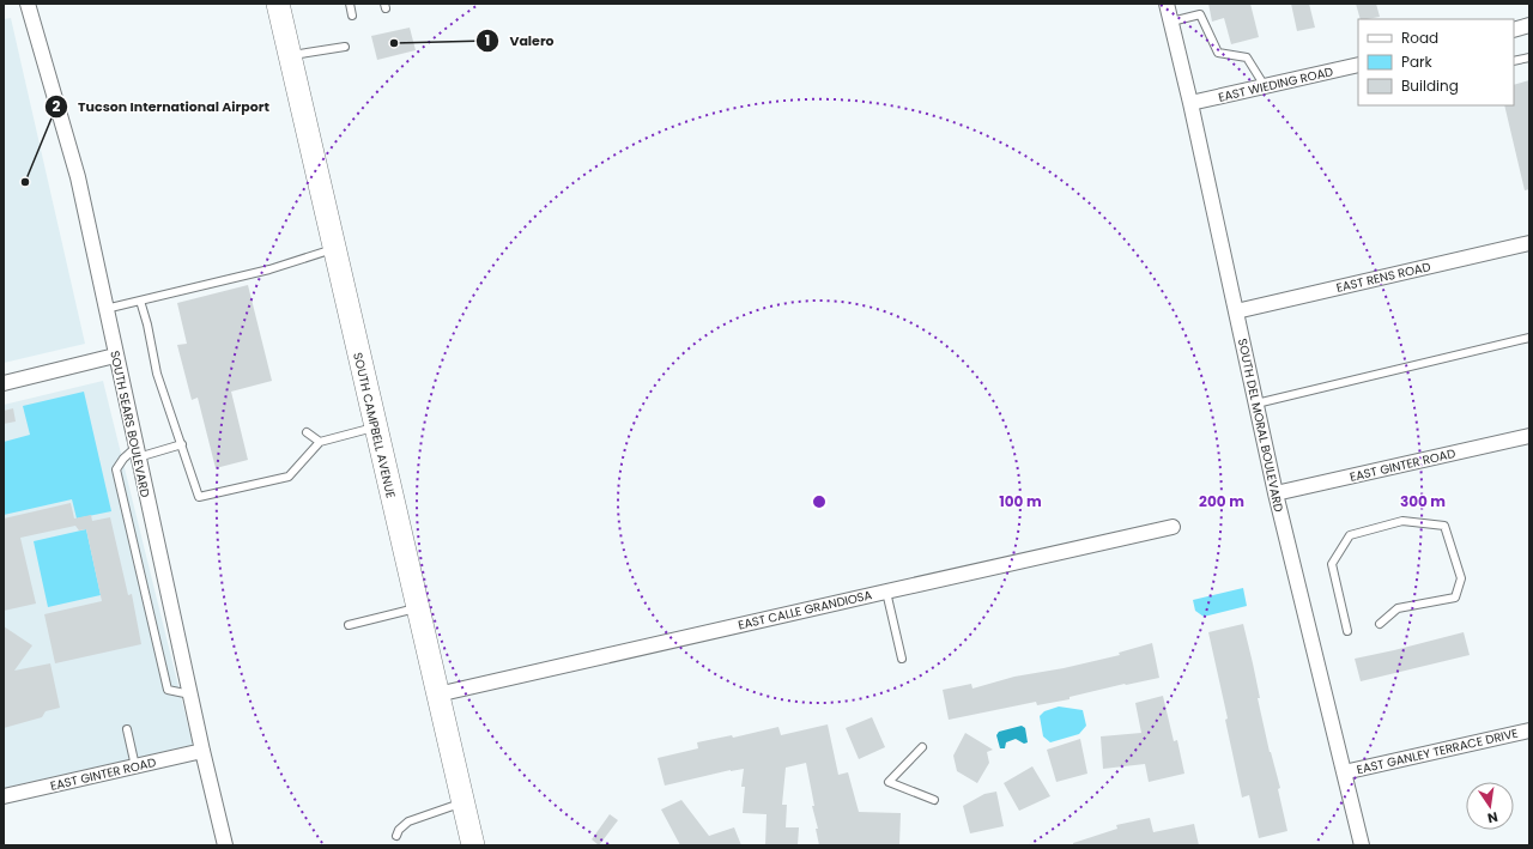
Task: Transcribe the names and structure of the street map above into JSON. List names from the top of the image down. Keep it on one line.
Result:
{"streets":{"main road":["SOUTH CAMPBELL AVENUE"],"street":["EAST WIEDING ROAD","EAST RENS ROAD","SOUTH SEARS BOULEVARD","SOUTH DEL MORAL BOULEVARD","EAST GINTER ROAD","EAST CALLE GRANDIOSA","EAST GANLEY TERRACE DRIVE"]},"crossings":[["EAST WIEDING ROAD","SOUTH DEL MORAL BOULEVARD"],["EAST RENS ROAD","SOUTH DEL MORAL BOULEVARD"],["SOUTH SEARS BOULEVARD","EAST GINTER ROAD"],["SOUTH CAMPBELL AVENUE","EAST CALLE GRANDIOSA"],["SOUTH DEL MORAL BOULEVARD","EAST GINTER ROAD"],["SOUTH DEL MORAL BOULEVARD","EAST GANLEY TERRACE DRIVE"]],"places":["Valero","Tucson International Airport"],"legend":["Road","Park","Building"],"north":"bottom","rings":["100 m","200 m","300 m"]}
